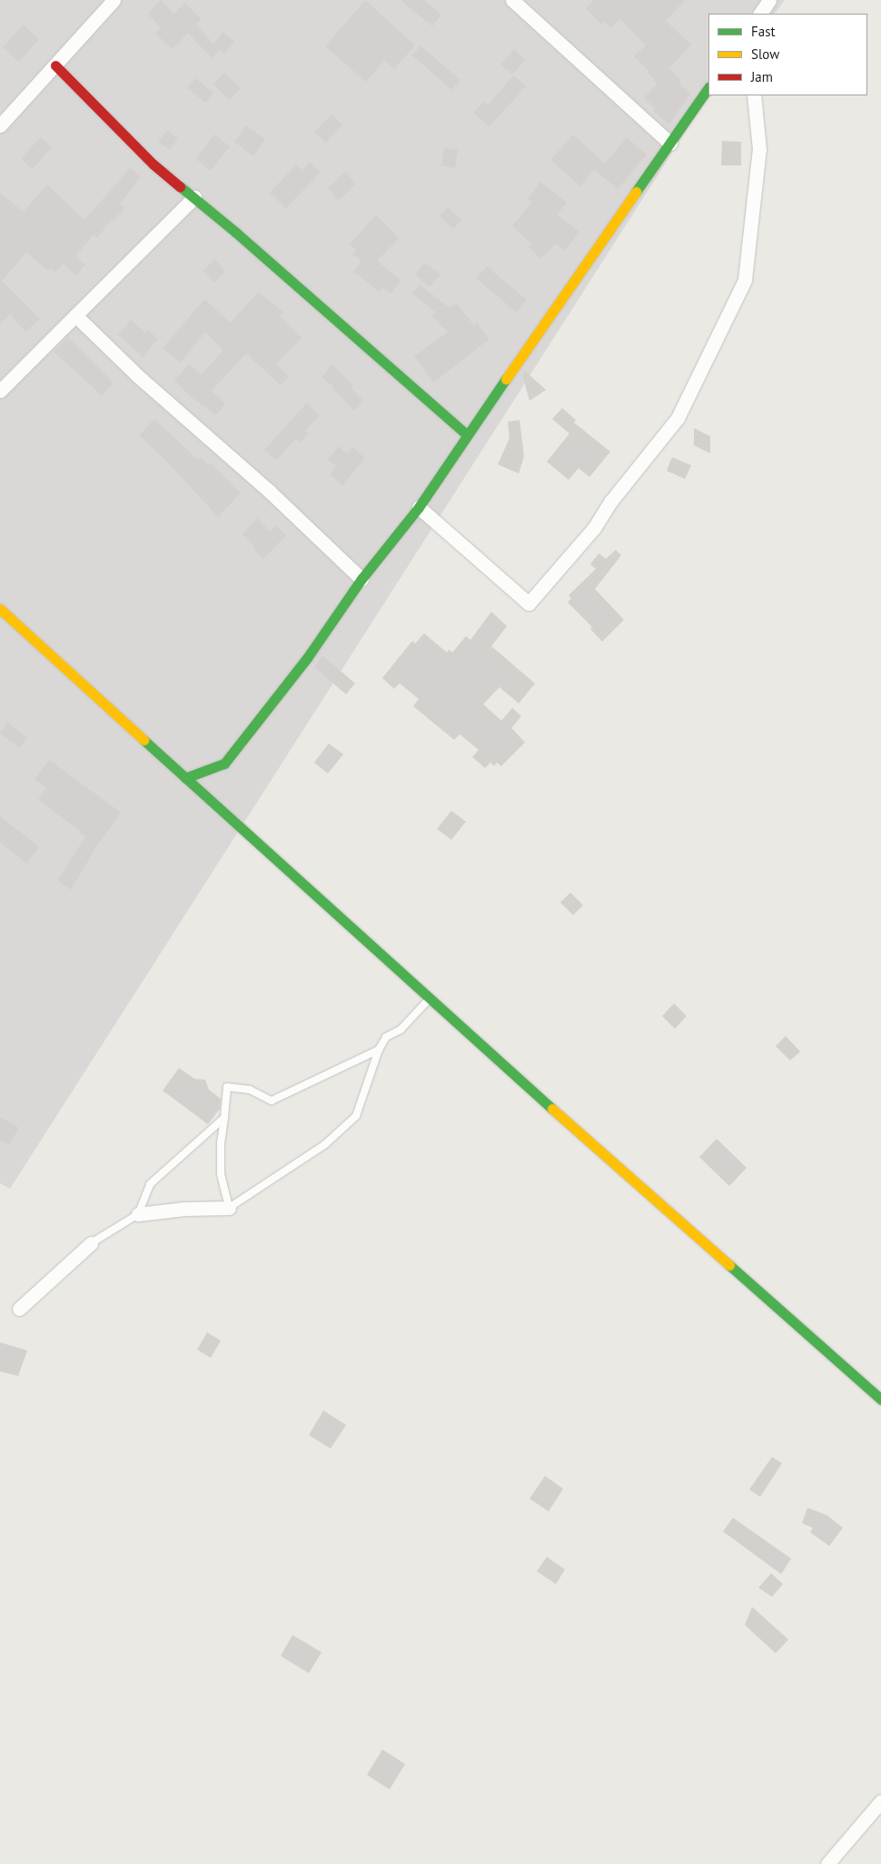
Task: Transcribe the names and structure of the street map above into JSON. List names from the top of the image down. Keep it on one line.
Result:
{"legend":["Fast","Slow","Jam"]}
